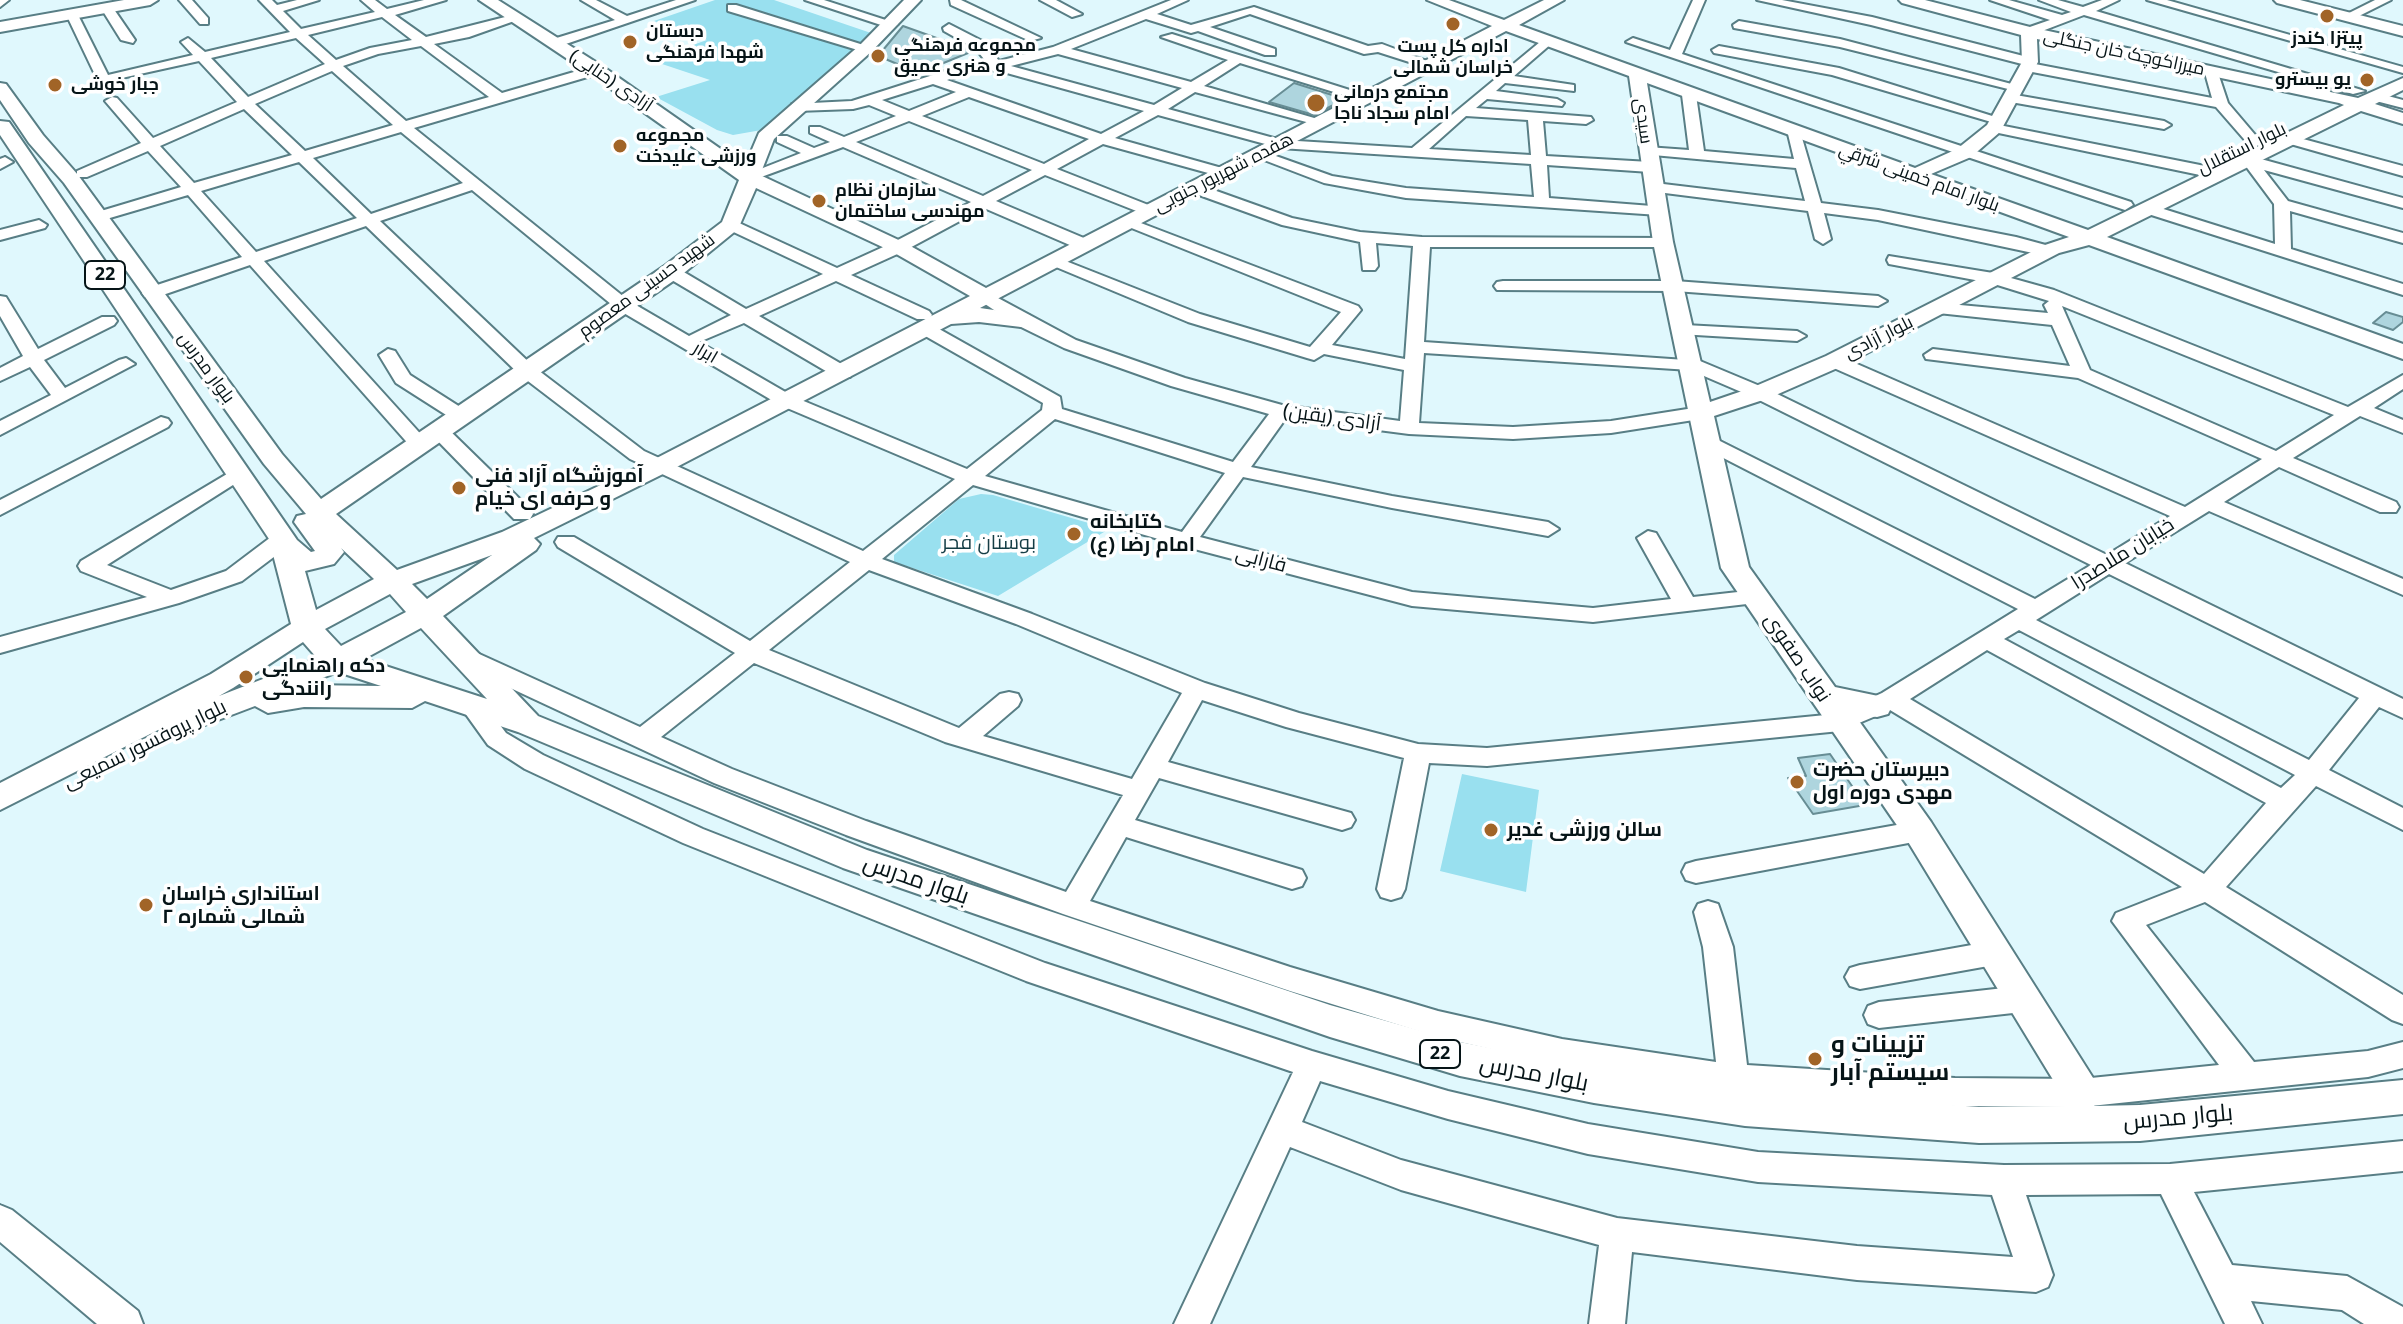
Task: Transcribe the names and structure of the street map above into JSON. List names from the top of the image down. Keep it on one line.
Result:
{"streets":{"main road":["میرزاکوچک خان جنگلی","آزادی (حنایی)","سیدی","بلوار استقلال","هفده شهریور جنوبی","بلوار امام خمینی شرقي","22","شهید حسینی معصوم","بلوار آزادی","بلوار مدرس","نواب صفوی","بلوار پروفسور سمیعی"],"street":["ابرار","آزادی (یقین)","خیابان ملاصدرا","فارابی"]},"crossings":[["میرزاکوچک خان جنگلی","بلوار استقلال"],["آزادی (حنایی)","هفده شهریور جنوبی"],["آزادی (حنایی)","آزادی (یقین)"],["سیدی","بلوار امام خمینی شرقي"],["سیدی","نواب صفوی"],["بلوار استقلال","بلوار امام خمینی شرقي"],["بلوار استقلال","بلوار آزادی"],["هفده شهریور جنوبی","بلوار امام خمینی شرقي"],["هفده شهریور جنوبی","ابرار"],["هفده شهریور جنوبی","آزادی (یقین)"],["هفده شهریور جنوبی","فارابی"],["بلوار امام خمینی شرقي","بلوار آزادی"],["22","بلوار مدرس"],["22","بلوار پروفسور سمیعی"],["شهید حسینی معصوم","ابرار"],["شهید حسینی معصوم","بلوار مدرس"],["شهید حسینی معصوم","خیابان ملاصدرا"],["بلوار آزادی","آزادی (یقین)"],["بلوار آزادی","نواب صفوی"],["ابرار","فارابی"],["بلوار مدرس","بلوار پروفسور سمیعی"],["آزادی (یقین)","نواب صفوی"],["خیابان ملاصدرا","نواب صفوی"],["فارابی","نواب صفوی"]],"parks":["بوستان فجر"],"places":["پیتزا کندز","اداره کل پست خراسان شمالی","دبستان شهدا فرهنگی","مجموعه فرهنگی و هنری عمیق","یو بیسترو","جبار خوشی","مجتمع درمانی امام سجاد ناجا","مجموعه ورزشی علیدخت","سازمان نظام مهندسی ساختمان","آموزشگاه آزاد فنی و حرفه ای خیام","کتابخانه امام رضا (ع)","دکه راهنمایی رانندگی","دبیرستان حضرت مهدی دوره اول","سالن ورزشی غدیر","استانداری خراسان شمالی شماره ۲","تزیینات و سیستم آبار"]}
